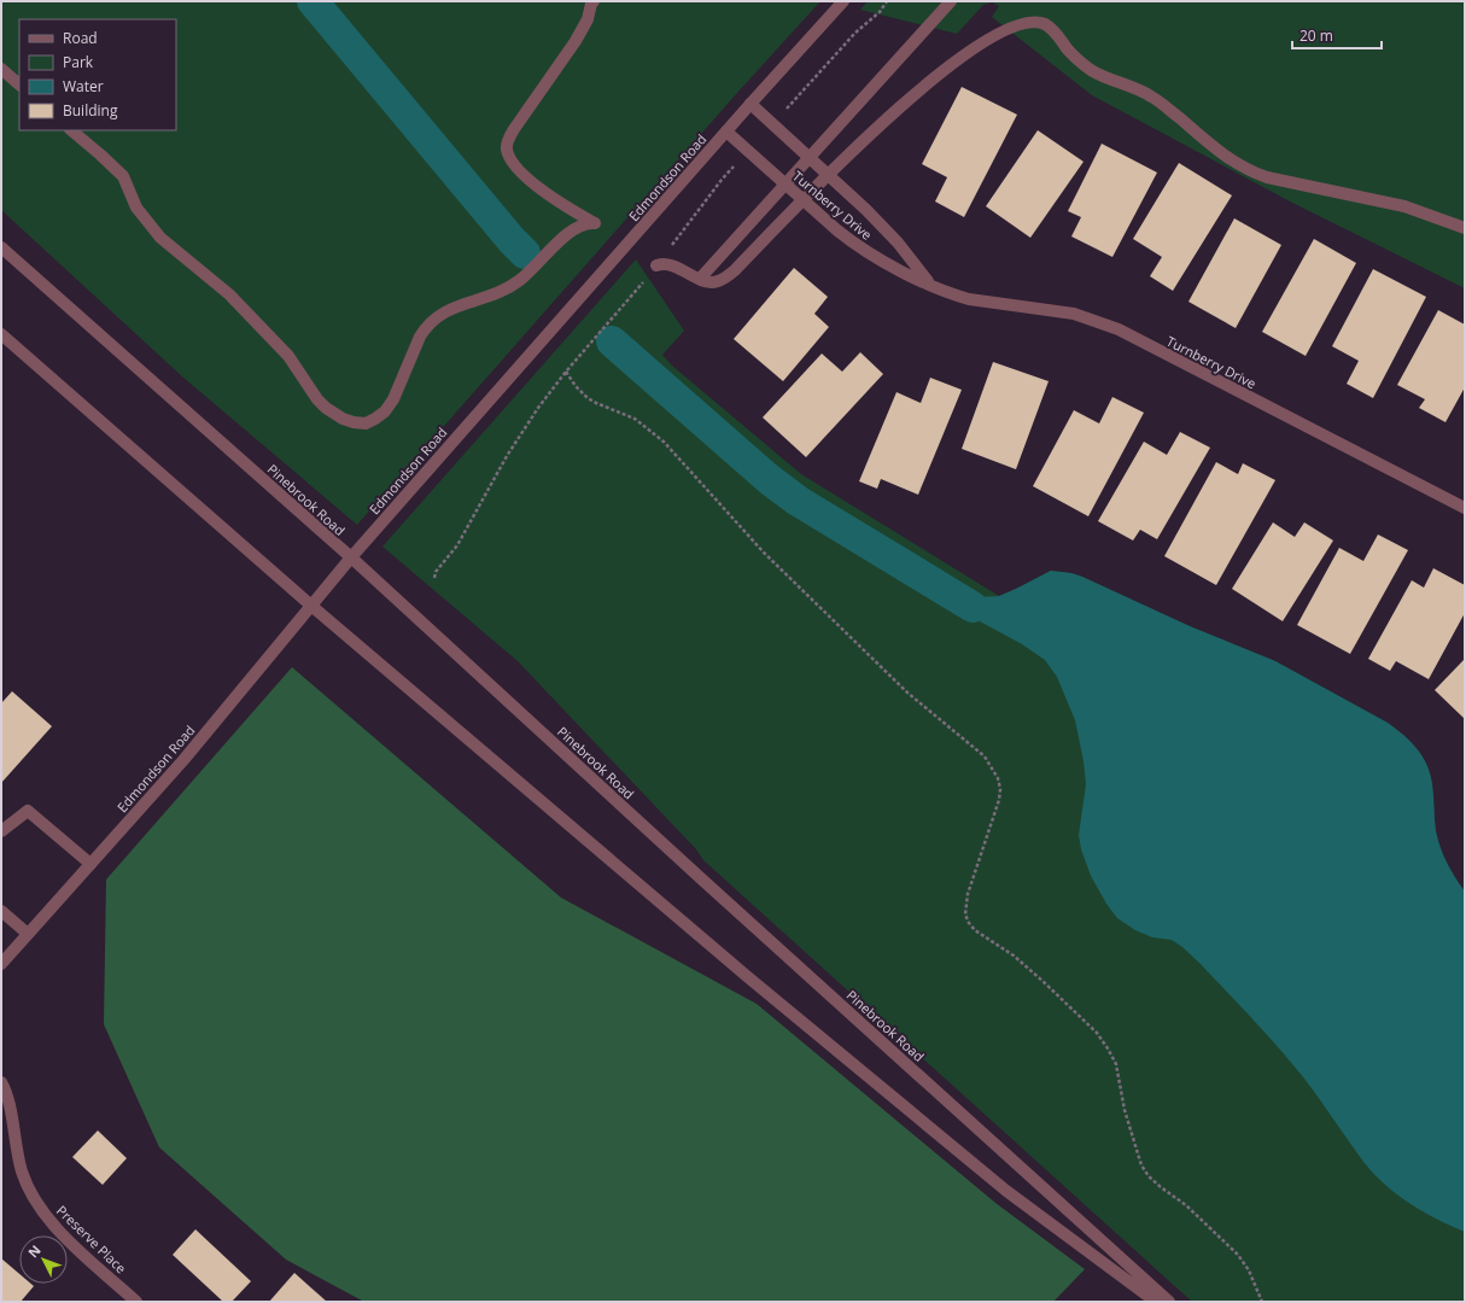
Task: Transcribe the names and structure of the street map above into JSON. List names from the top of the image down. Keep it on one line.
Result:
{"streets":{"street":["Edmondson Road","Turnberry Drive","Pinebrook Road","Preserve Place"]},"crossings":[["Edmondson Road","Turnberry Drive"],["Edmondson Road","Pinebrook Road"]],"legend":["Road","Park","Water","Building"],"scale_bar":"20 m","north":"top left"}
